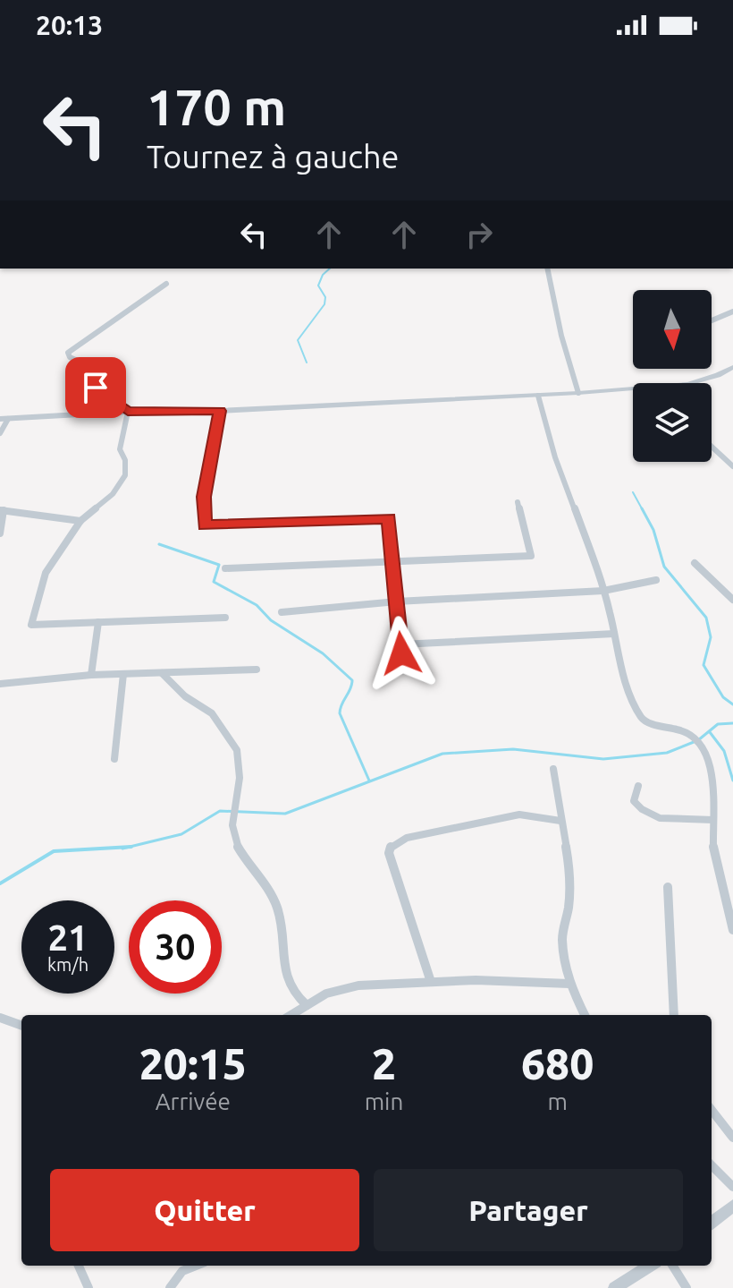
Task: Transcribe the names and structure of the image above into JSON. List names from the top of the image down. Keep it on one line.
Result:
{"north":"bottom","page":{"status":"20:13","turn":["170 m","Tournez à gauche"],"speed":"21 km/h","limit":"30","eta":["20:15","Arrivée","2","min","680","m"],"buttons":["Quitter","Partager"]}}
